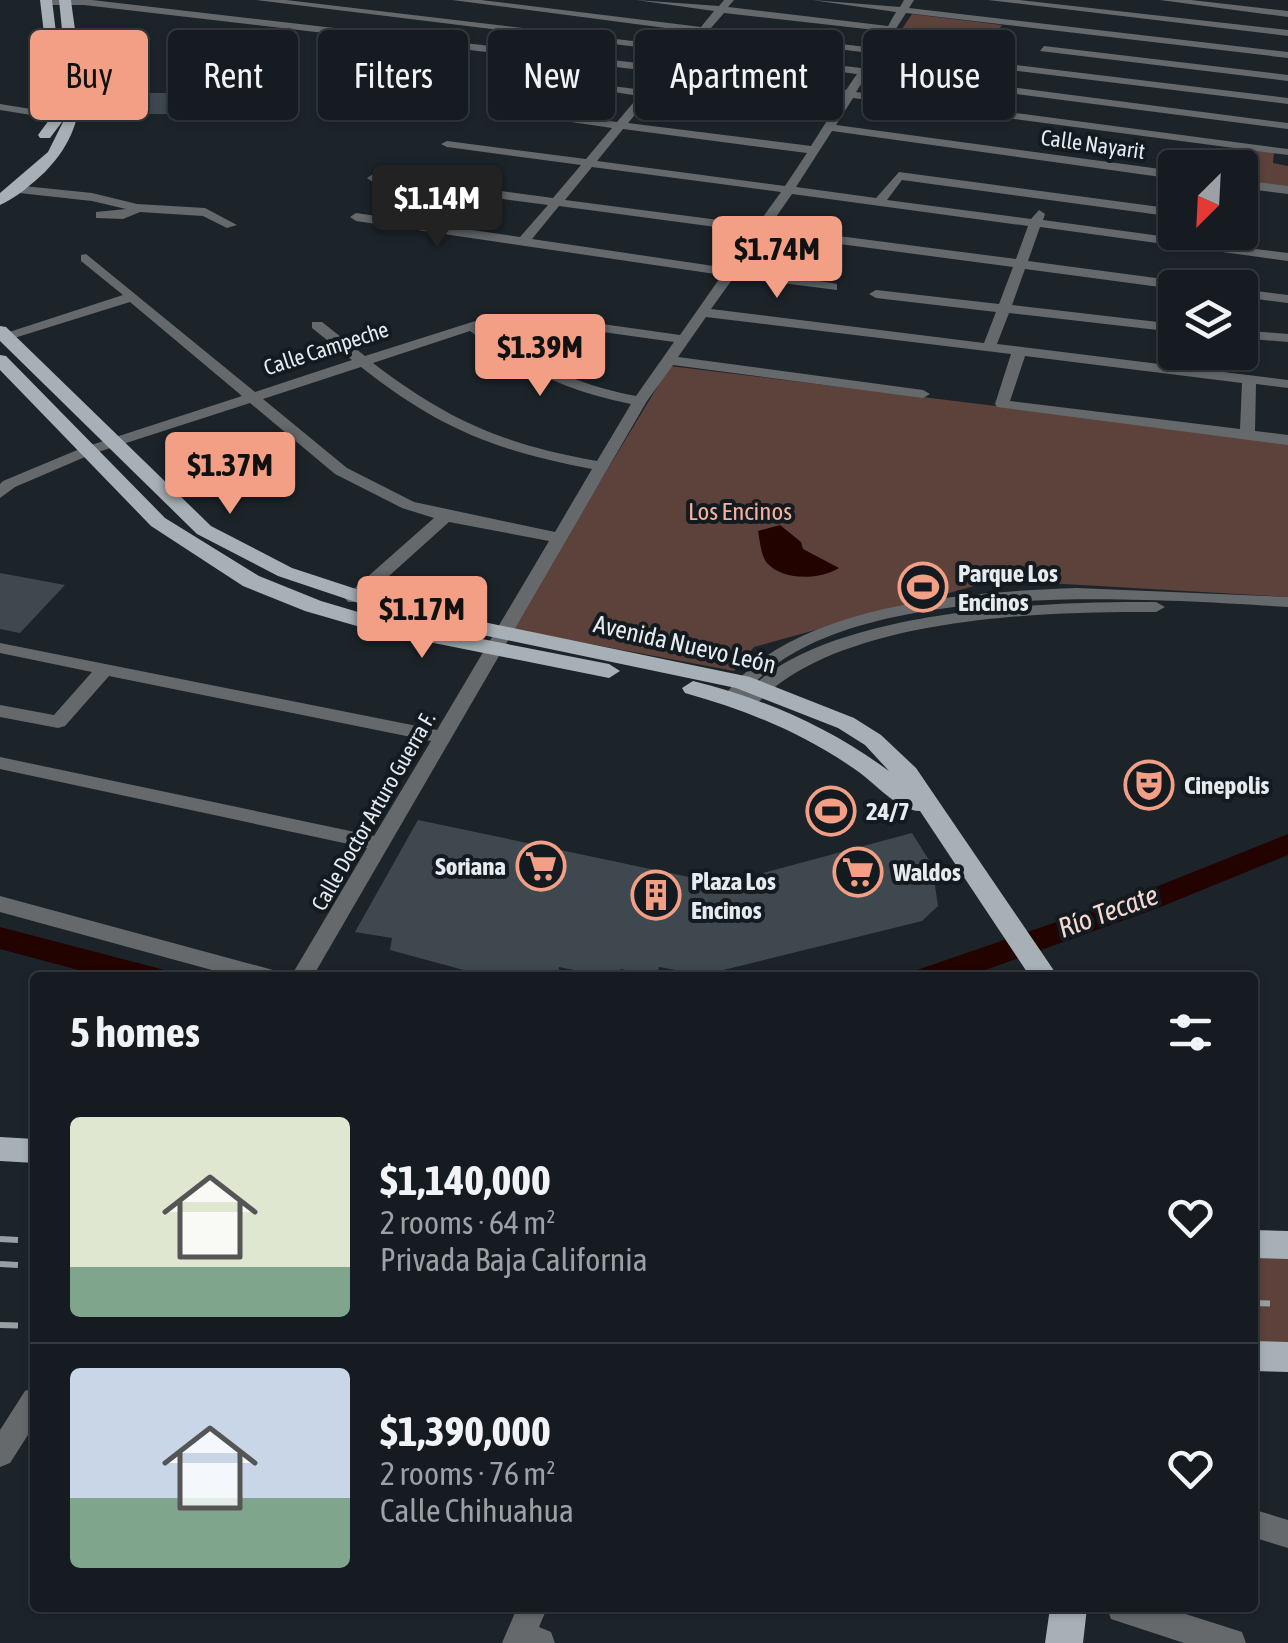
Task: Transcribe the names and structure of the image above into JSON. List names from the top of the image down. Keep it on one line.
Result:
{"streets":{"main road":["Avenida Nuevo León"],"street":["Calle Nayarit","Calle Campeche","Calle Doctor Arturo Guerra F."]},"crossings":[["Calle Nayarit","Calle Doctor Arturo Guerra F."],["Calle Campeche","Avenida Nuevo León"],["Calle Campeche","Calle Doctor Arturo Guerra F."],["Avenida Nuevo León","Calle Doctor Arturo Guerra F."]],"water":["Río Tecate"],"parks":["Los Encinos"],"places":{"sports":["Parque Los Encinos","24/7"],"theatre":["Cinepolis"],"supermarket":["Soriana","Waldos"],"building":["Plaza Los Encinos"]},"north":"bottom left","page":{"chip":["Buy","Rent","Filters","New","Apartment","House"],"price":["$1.14M","$1.74M","$1.39M","$1.37M","$1.17M"],"heading":"5 homes","list":[{"name":"$1,140,000","note":"2 rooms · 64 m² · Privada Baja California"},{"name":"$1,390,000","note":"2 rooms · 76 m² · Calle Chihuahua"}]}}
